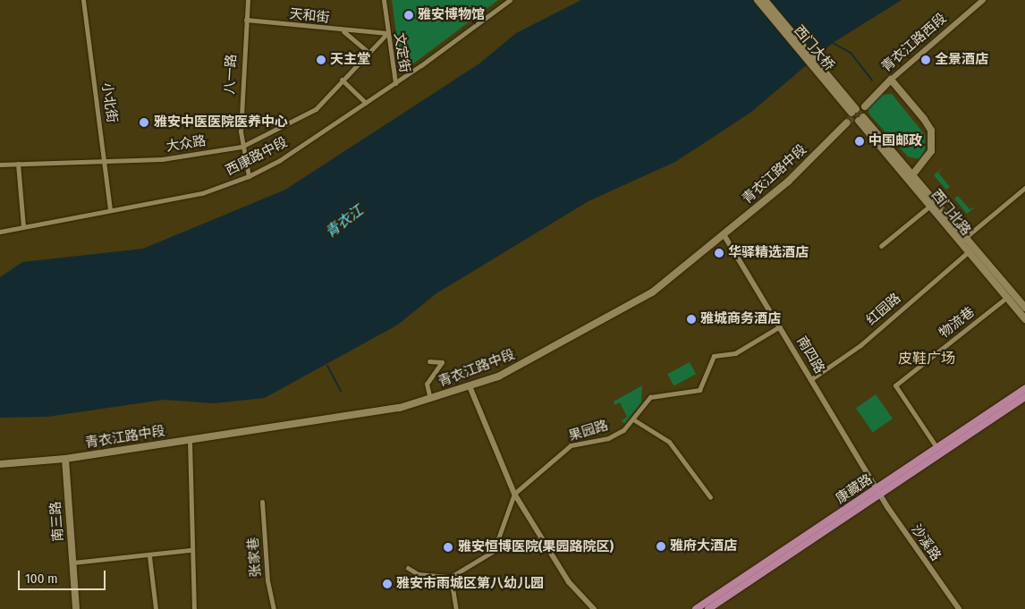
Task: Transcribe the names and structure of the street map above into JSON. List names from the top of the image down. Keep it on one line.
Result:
{"streets":{"main road":["青衣江路西段","西门大桥","青衣江路中段","西门北路","康藏路","南三路"],"street":["天和街","文定街","八一路","小北街","大众路","西康路中段","红园路","物流巷","南四路","果园路","沙溪路","张家巷"]},"crossings":[["天和街","文定街"],["天和街","八一路"],["天和街","大众路"],["文定街","大众路"],["文定街","西康路中段"],["八一路","大众路"],["八一路","西康路中段"],["小北街","大众路"],["小北街","西康路中段"],["青衣江路中段","南四路"],["青衣江路中段","南三路"],["西门北路","红园路"],["西门北路","物流巷"],["红园路","南四路"],["物流巷","康藏路"],["南四路","果园路"],["南四路","康藏路"],["南四路","沙溪路"],["康藏路","沙溪路"]],"districts":["皮鞋广场"],"water":["青衣江"],"places":["雅安博物馆","天主堂","全景酒店","雅安中医医院医养中心","中国邮政","华驿精选酒店","雅城商务酒店","雅府大酒店","雅安恒博医院(果园路院区)","雅安市雨城区第八幼儿园"],"scale_bar":"100 m"}
